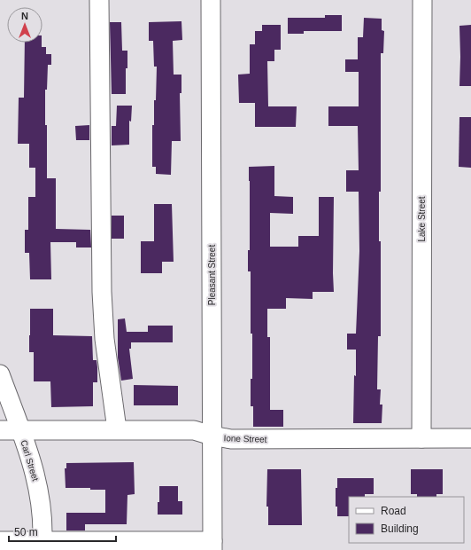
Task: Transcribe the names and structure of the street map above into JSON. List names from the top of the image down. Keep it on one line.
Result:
{"streets":{"street":["Lake Street","Pleasant Street","Ione Street","Carl Street"]},"crossings":[["Lake Street","Ione Street"],["Pleasant Street","Ione Street"],["Ione Street","Carl Street"]],"legend":["Road","Building"],"scale_bar":"50 m","north":"top"}
